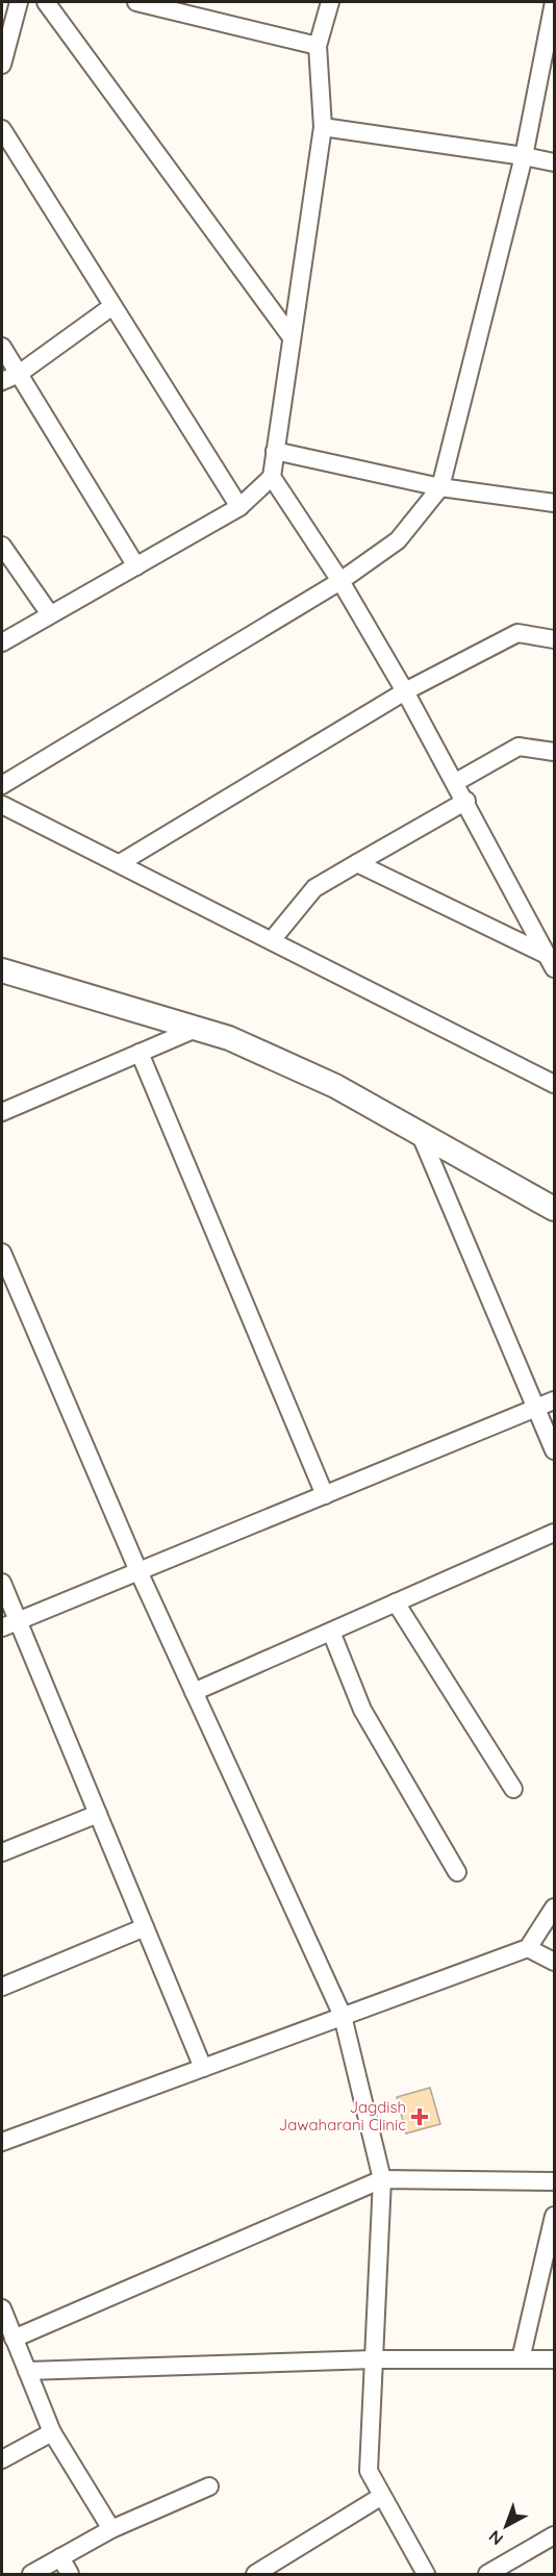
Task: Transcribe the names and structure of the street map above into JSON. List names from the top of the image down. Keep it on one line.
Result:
{"places":{"health":["Jagdish Jawaharani Clinic"]},"north":"bottom left"}
